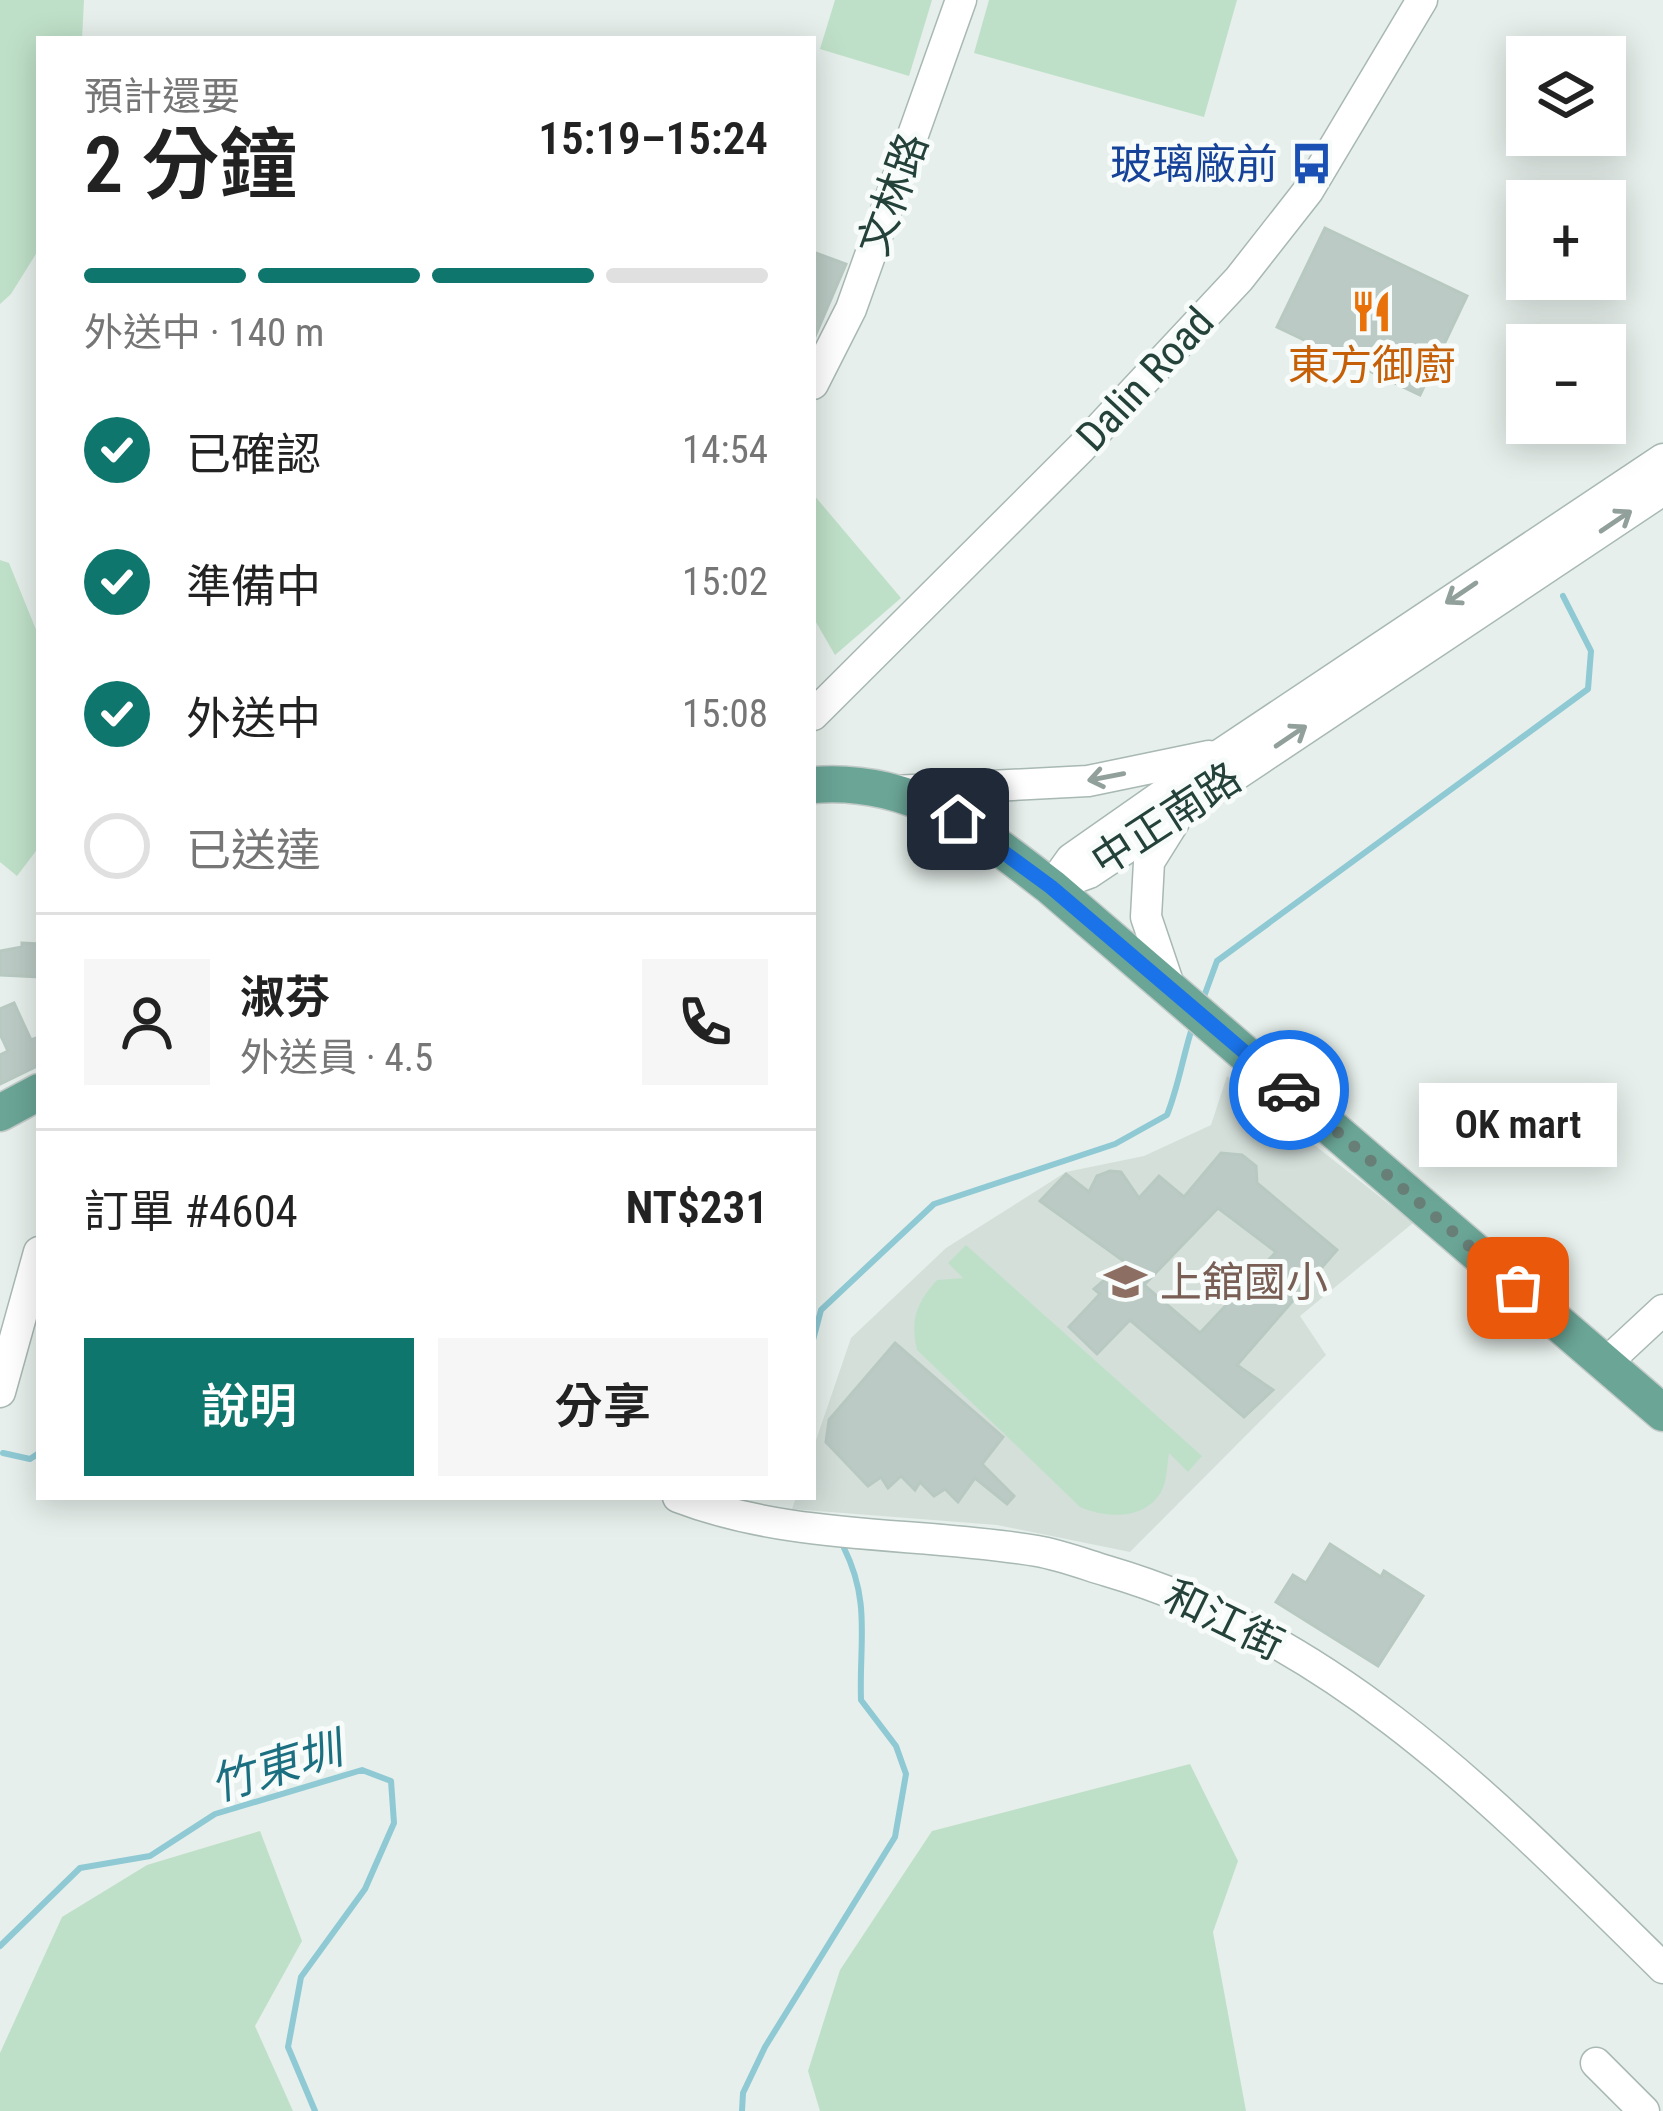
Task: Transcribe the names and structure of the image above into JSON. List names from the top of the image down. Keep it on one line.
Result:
{"streets":{"street":["文林路","Dalin Road","中正南路","和江街"]},"water":["竹東圳"],"places":{"bus stop":["玻璃廠前"],"restaurant":["東方御廚"],"school or university":["上舘國小"],"other":["OK mart"]},"page":{"map_buttons":["+","−"],"heading":["2 分鐘","預計還要","15:19–15:24"],"panel":["淑芬","外送員 · 4.5","訂單 #4604","NT$231"],"bar":"外送中 · 140 m","list":[["已確認","14:54"],["準備中","15:02"],["外送中","15:08"],"已送達"],"bubble":"OK mart","buttons":["說明","分享"]}}
